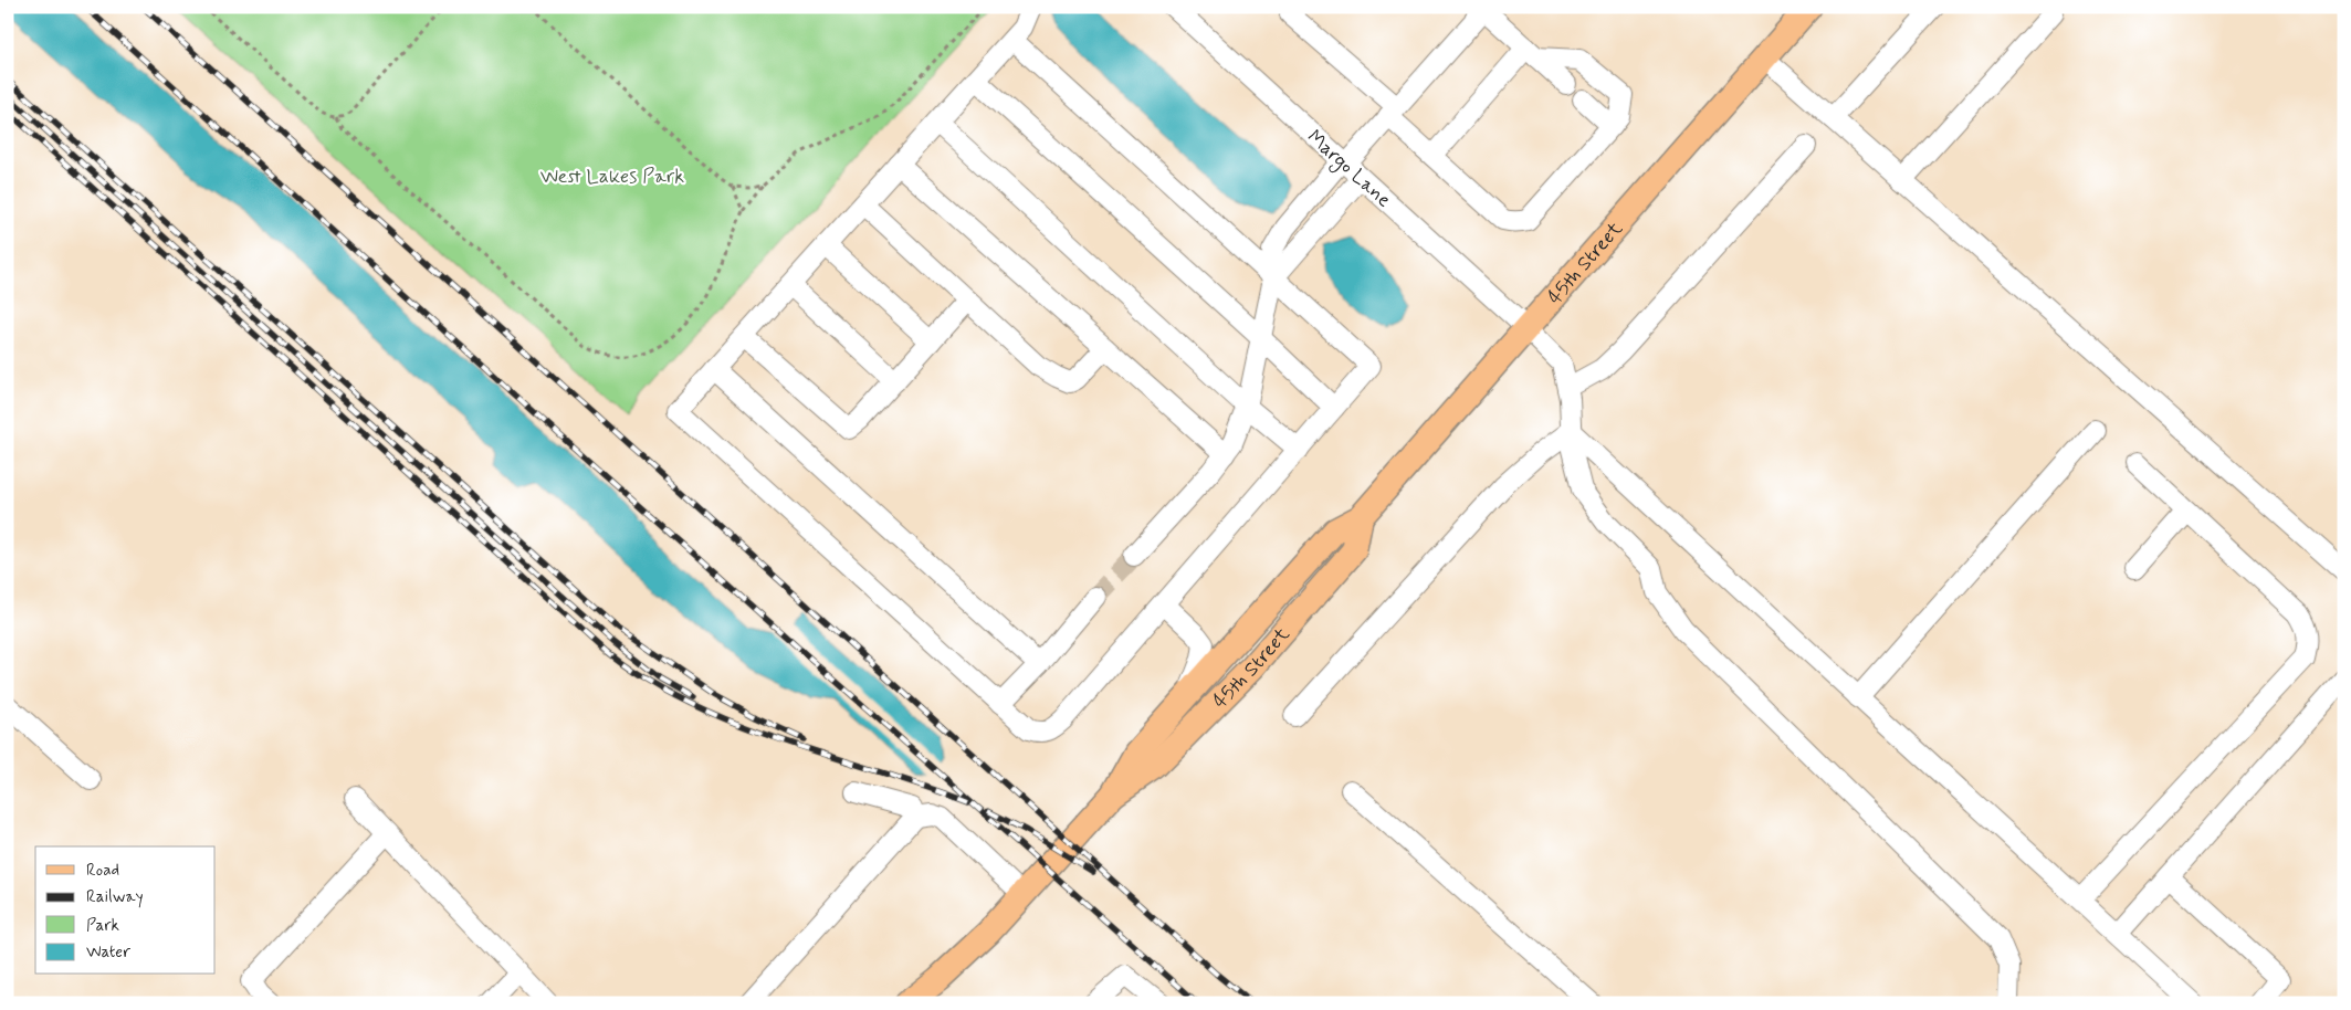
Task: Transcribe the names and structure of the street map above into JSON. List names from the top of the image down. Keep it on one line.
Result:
{"streets":{"main road":["45th Street"],"street":["Margo Lane"]},"crossings":[["Margo Lane","45th Street"]],"parks":["West Lakes Park"],"legend":["Road","Railway","Park","Water"]}
